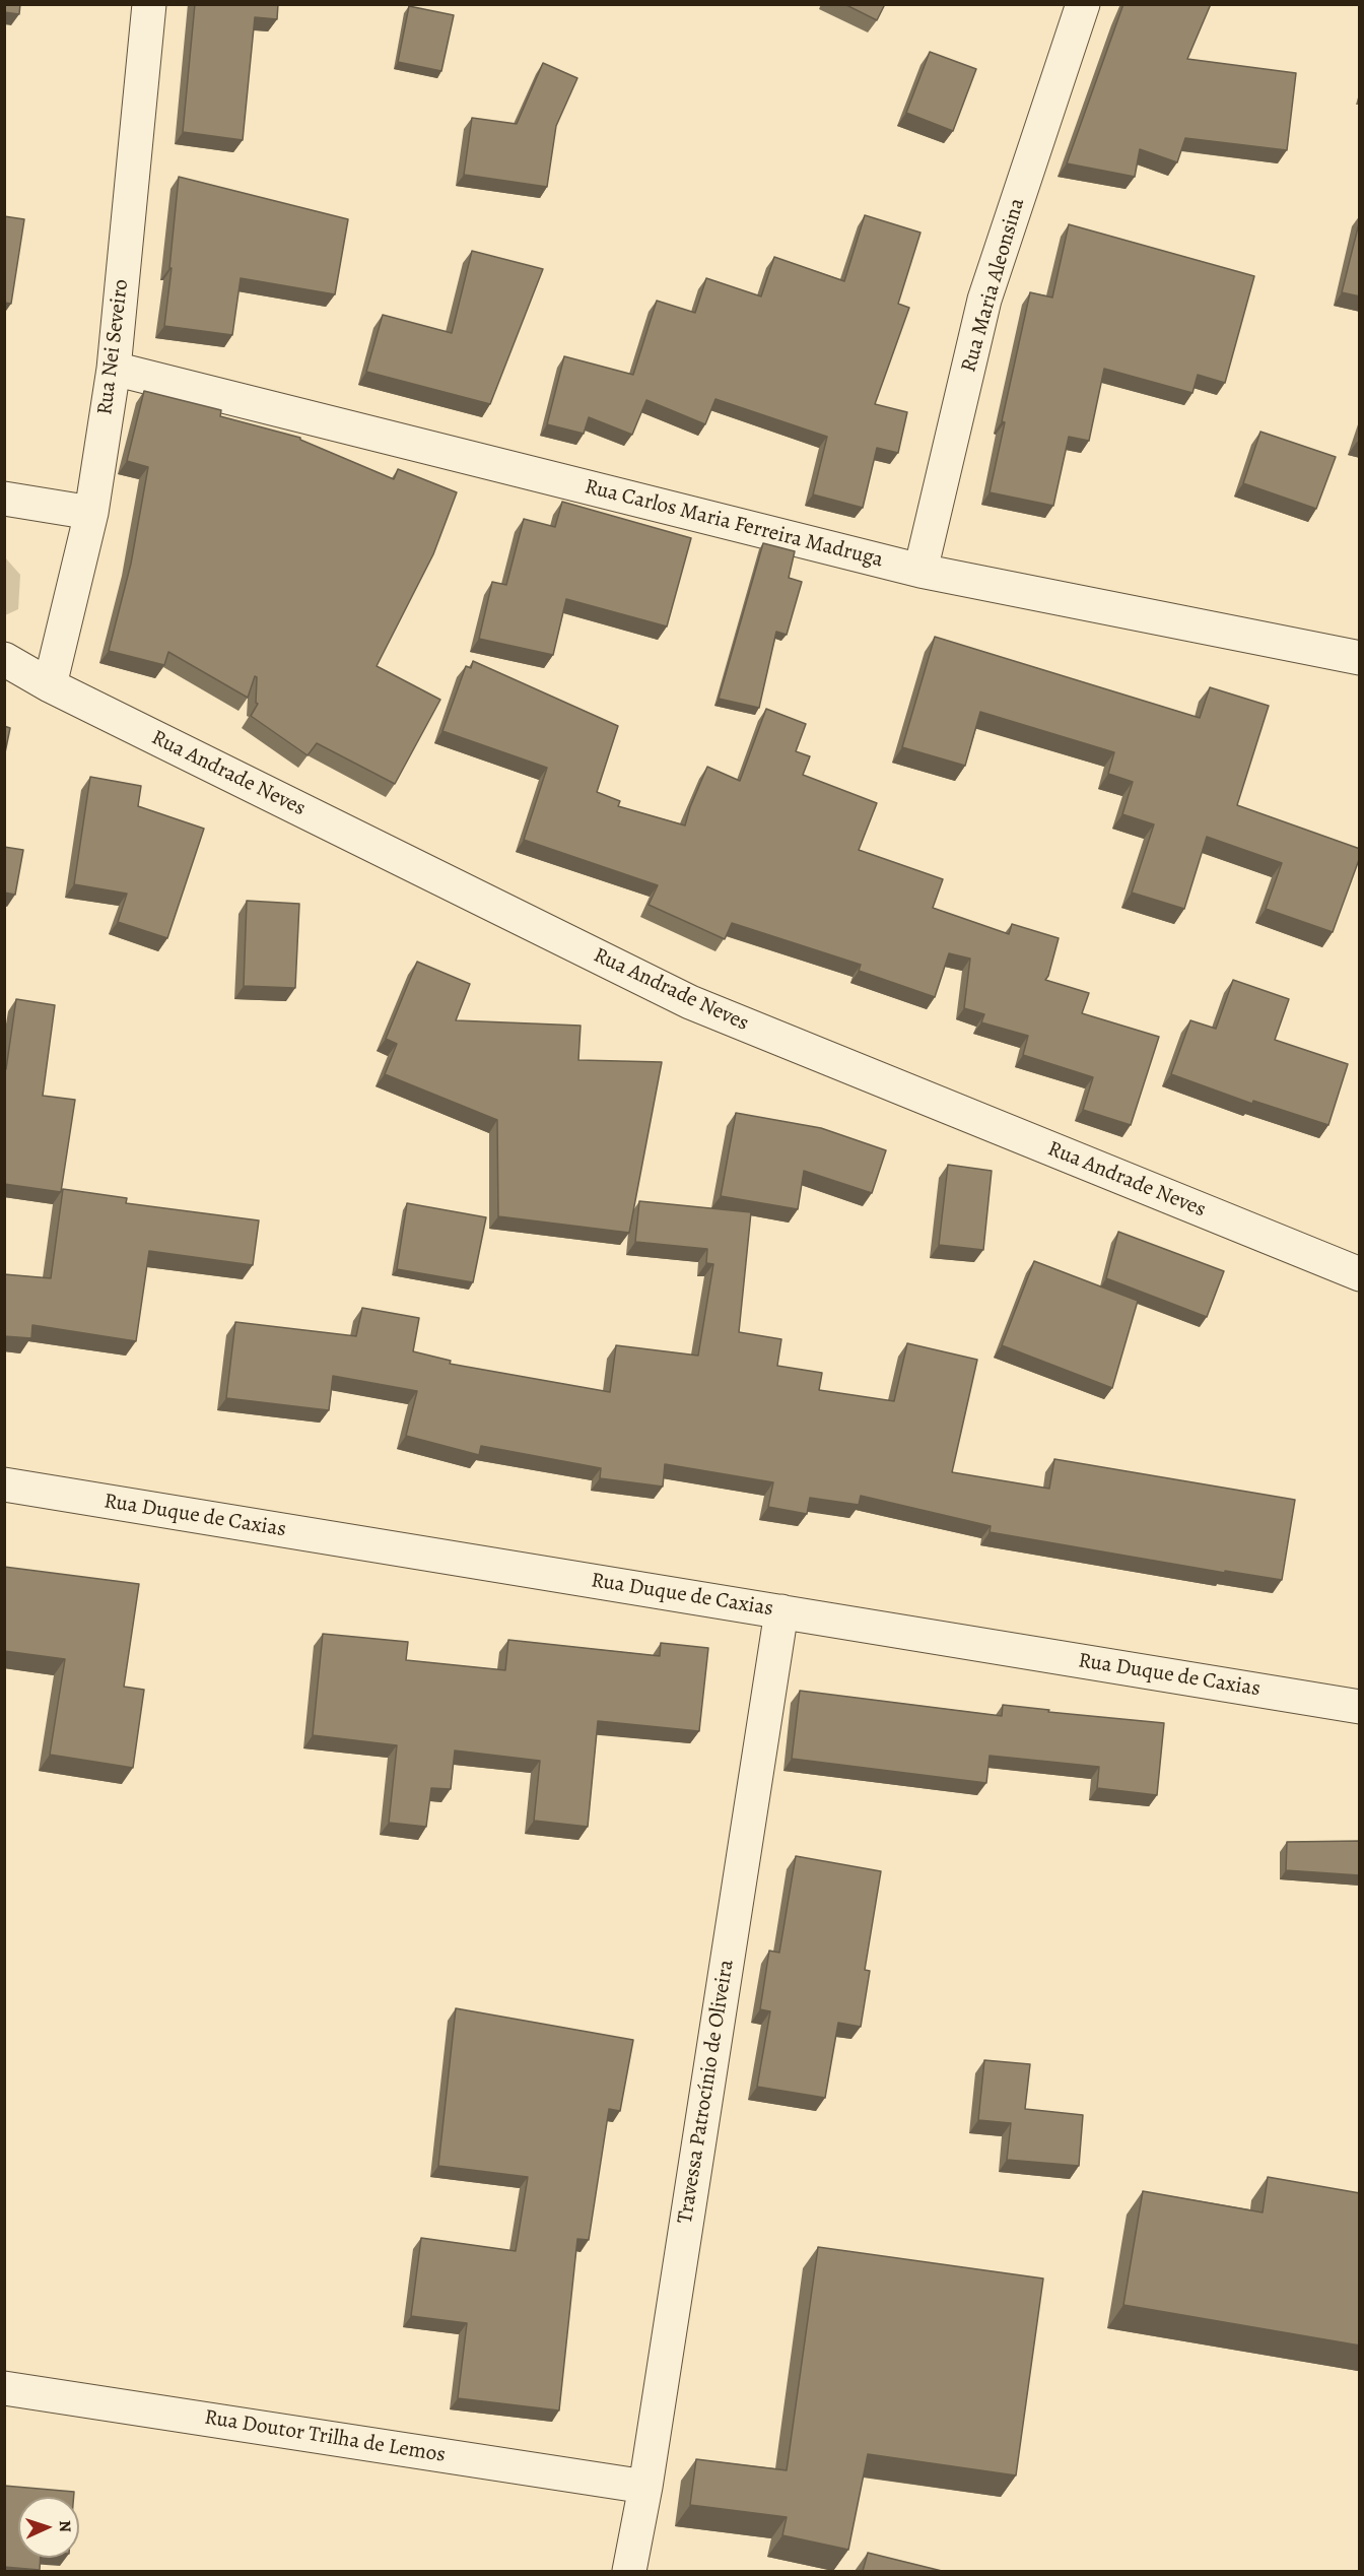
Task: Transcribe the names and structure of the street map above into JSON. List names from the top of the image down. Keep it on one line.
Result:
{"streets":{"street":["Rua Maria Aleonsina","Rua Nei Seveiro","Rua Carlos Maria Ferreira Madruga","Rua Andrade Neves","Rua Duque de Caxias","Travessa Patrocínio de Oliveira","Rua Doutor Trilha de Lemos"]},"crossings":[["Rua Maria Aleonsina","Rua Carlos Maria Ferreira Madruga"],["Rua Nei Seveiro","Rua Carlos Maria Ferreira Madruga"],["Rua Nei Seveiro","Rua Andrade Neves"],["Rua Duque de Caxias","Travessa Patrocínio de Oliveira"],["Travessa Patrocínio de Oliveira","Rua Doutor Trilha de Lemos"]],"north":"right"}
